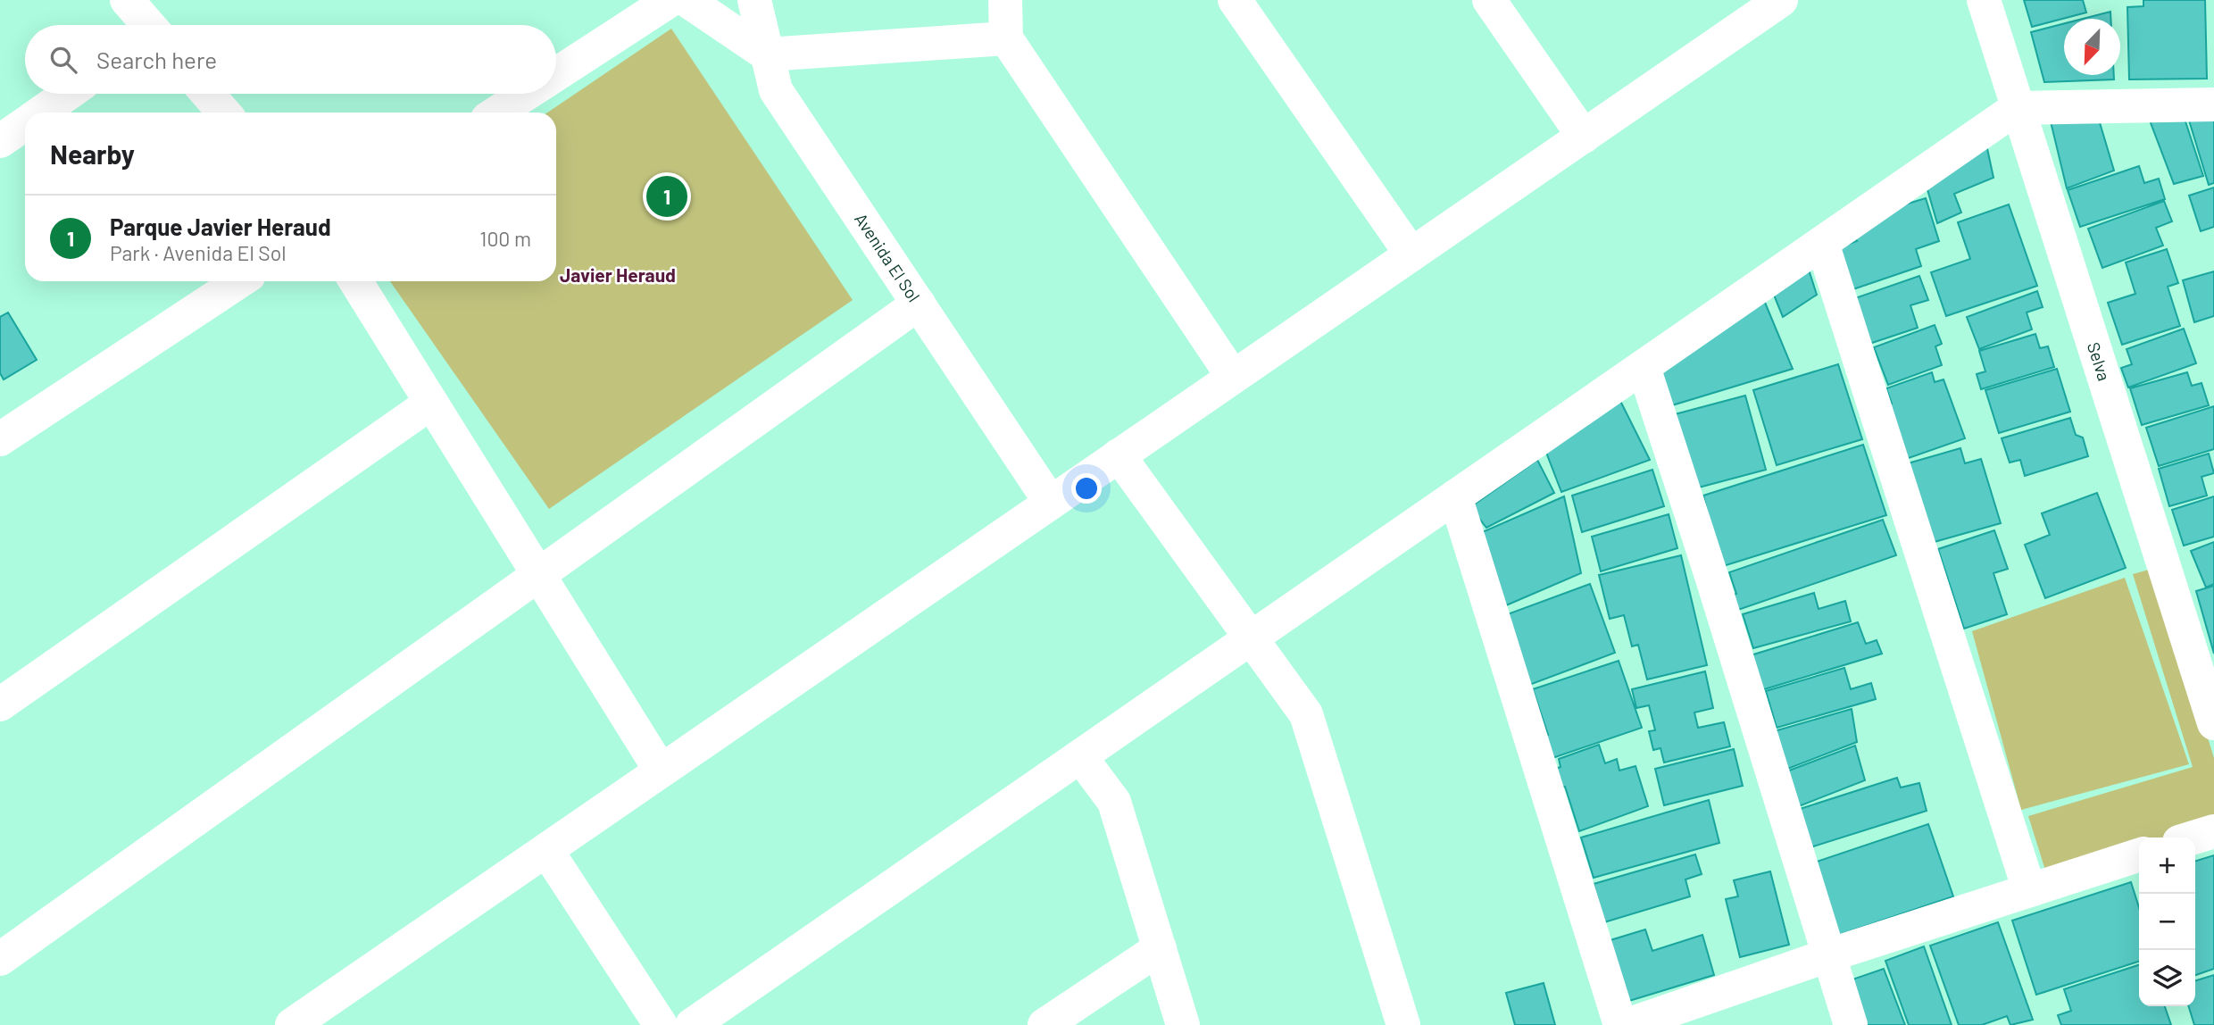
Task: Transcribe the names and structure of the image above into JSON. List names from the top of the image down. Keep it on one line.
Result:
{"streets":{"street":["Avenida El Sol","Selva"]},"districts":["Javier Heraud"],"north":"bottom left","page":{"search":"Search here","heading":"Nearby","pins":"1","list":[{"mark":"1","name":"Parque Javier Heraud","note":"Park · Avenida El Sol","value":"100 m"}],"map_buttons":["+","−"]}}
